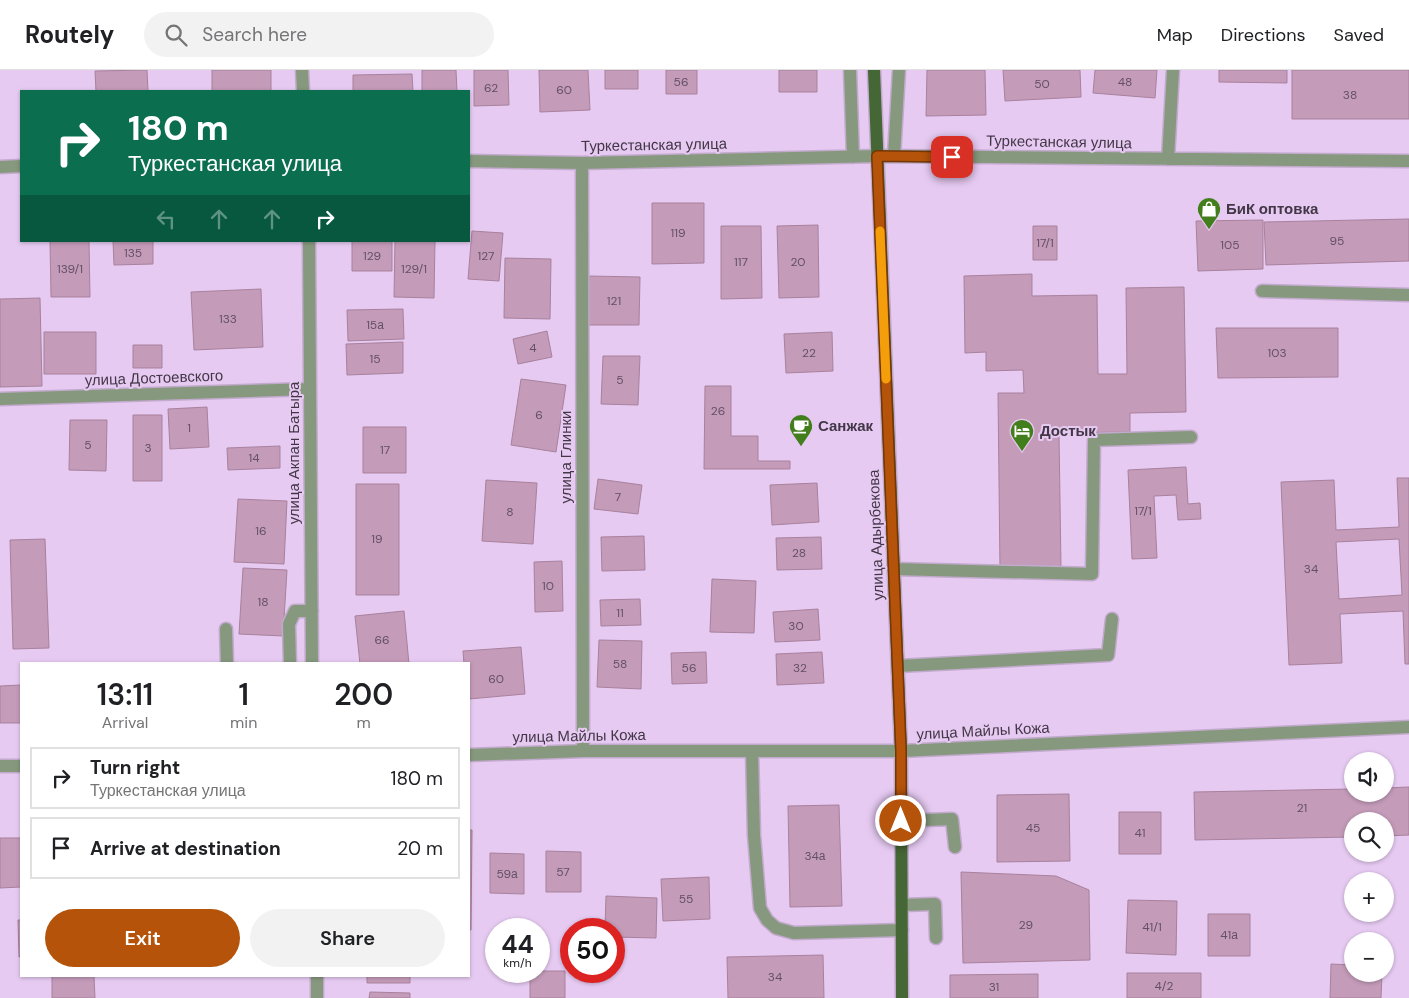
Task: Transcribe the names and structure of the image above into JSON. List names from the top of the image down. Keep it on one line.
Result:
{"streets":{"main road":["улица Адырбекова"],"street":["Туркестанская улица","улица Достоевского","улица Акпан Батыра","улица Глинки","улица Майлы Кожа"]},"crossings":[["Туркестанская улица","улица Глинки"],["Туркестанская улица","улица Адырбекова"],["улица Достоевского","улица Акпан Батыра"],["улица Глинки","улица Майлы Кожа"],["улица Адырбекова","улица Майлы Кожа"]],"places":{"shop":["БиК оптовка"],"cafe":["Санжак"],"hotel":["Достык"]},"house_numbers":["56","48","50","62","60","38","119","95","17/1","105","135","129","127","117","20","139/1","129/1","121","133","15а","4","22","103","15","5","26","6","1","5","3","17","14","7","17/1","8","16","19","28","34","10","18","11","30","66","58","56","32","60","21","45","41","34а","57","59а","55","29","41/1","41а","34","4/2","31"],"page":{"header":"Routely","search":"Search here","nav":["Map","Directions","Saved"],"turn":["180 m","Туркестанская улица"],"eta":["13:11","Arrival","1","min","200","m"],"list":[{"name":"Turn right","note":"Туркестанская улица","value":"180 m"},{"name":"Arrive at destination","value":"20 m"}],"map_buttons":["+","−"],"buttons":["Exit","Share"],"speed":"44 km/h","limit":"50"}}
